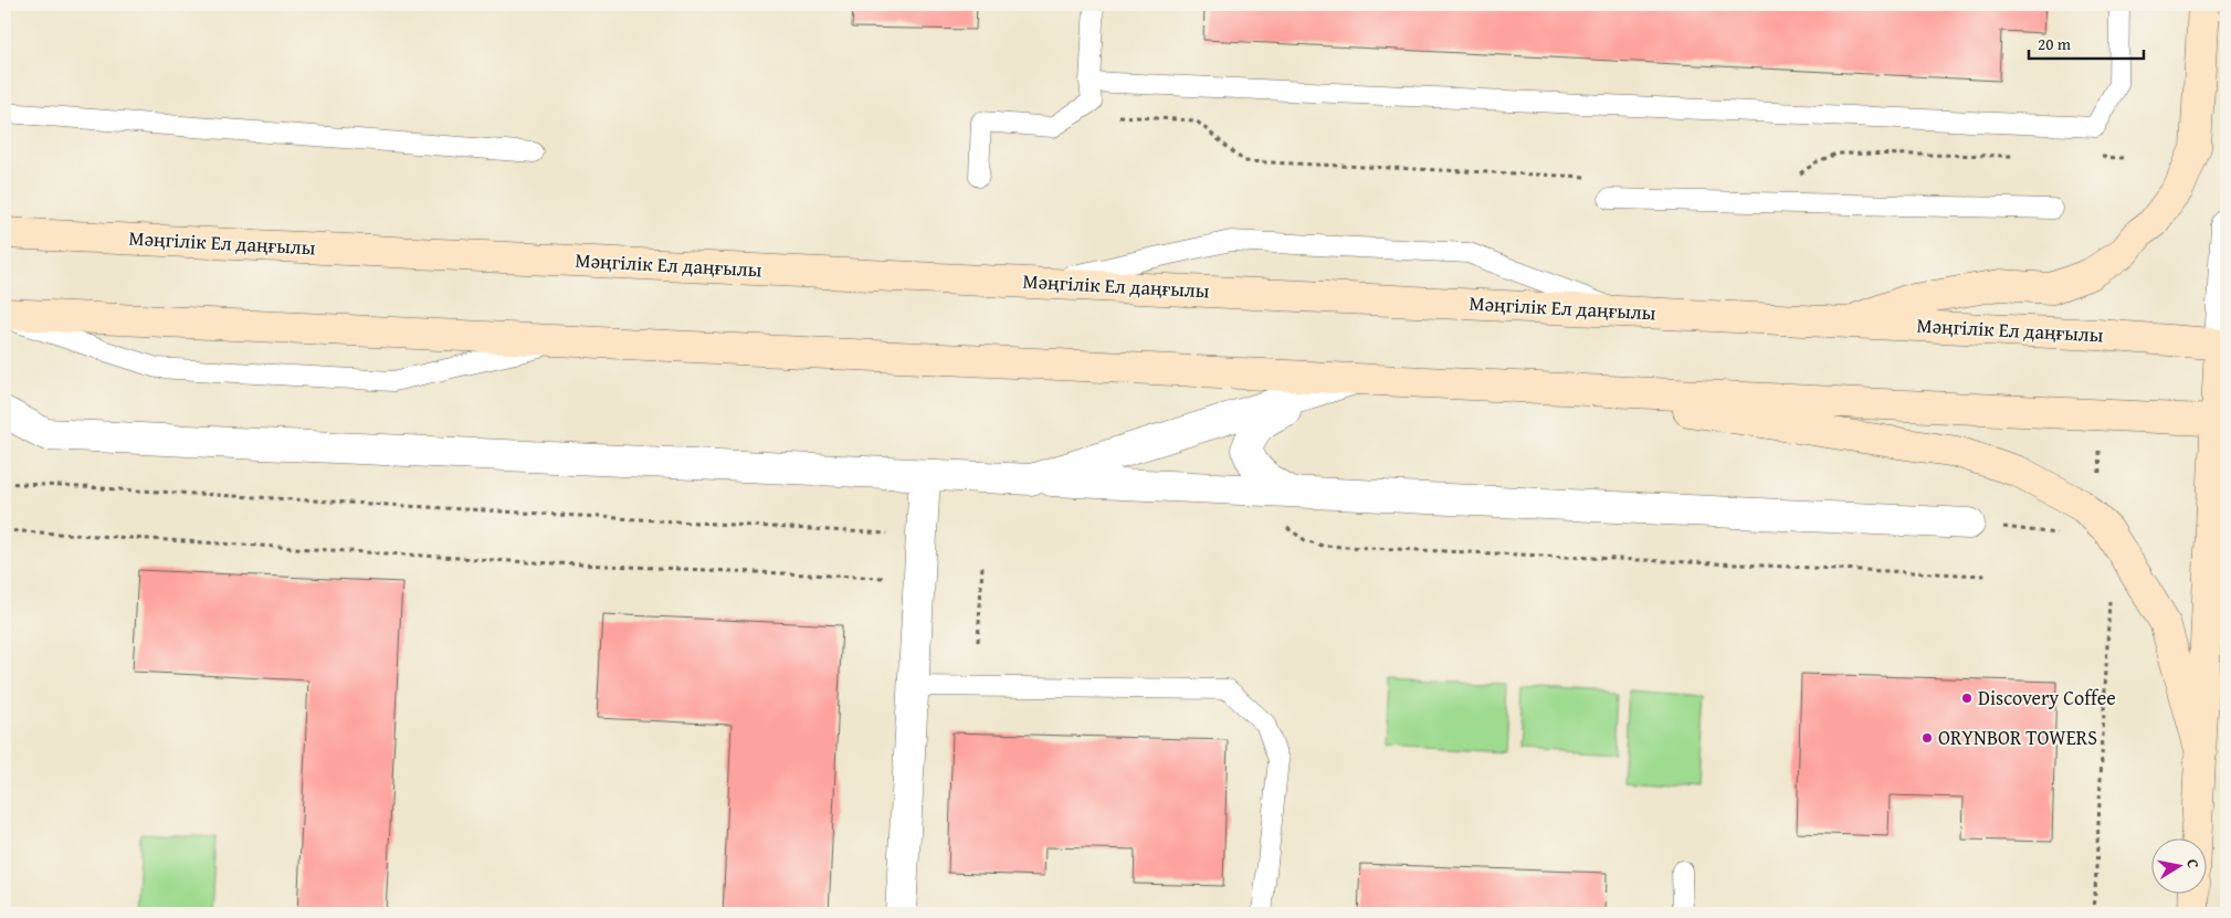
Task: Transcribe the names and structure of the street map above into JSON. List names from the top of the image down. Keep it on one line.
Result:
{"streets":{"main road":["Мәңгілік Ел даңғылы"]},"places":["Discovery Coffee","ORYNBOR TOWERS"],"scale_bar":"20 m","north":"right"}
